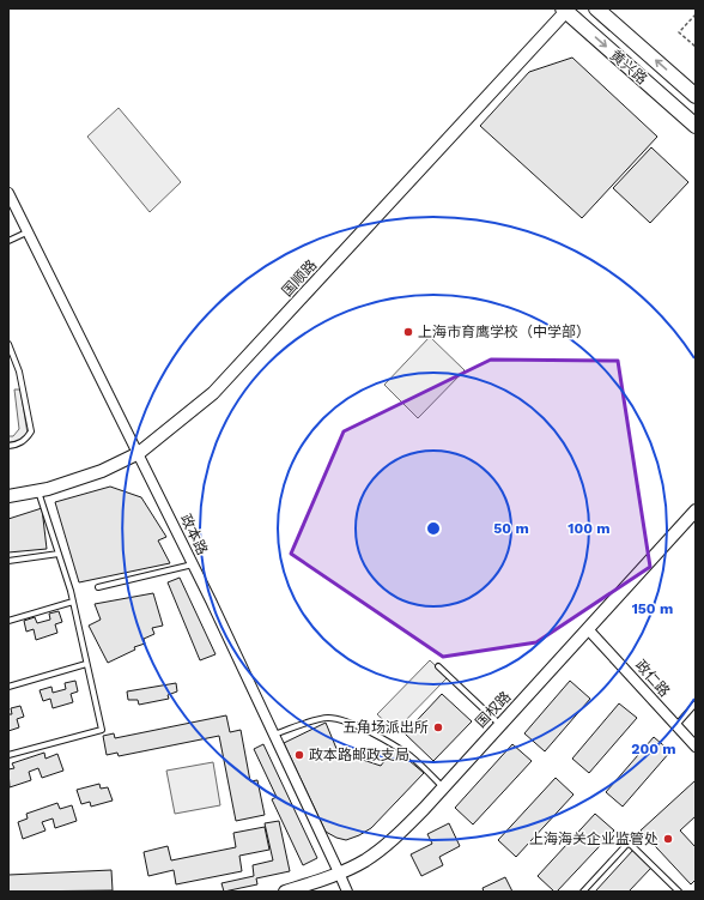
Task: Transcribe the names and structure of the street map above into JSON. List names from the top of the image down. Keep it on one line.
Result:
{"streets":{"main road":["黄兴路"],"street":["国顺路","政本路","政仁路","国权路"]},"crossings":[["黄兴路","国顺路"],["国顺路","政本路"],["政本路","国权路"],["政仁路","国权路"]],"places":["上海市育鹰学校（中学部）","五角场派出所","政本路邮政支局","上海海关企业监管处"],"rings":["50 m","100 m","150 m","200 m"]}
